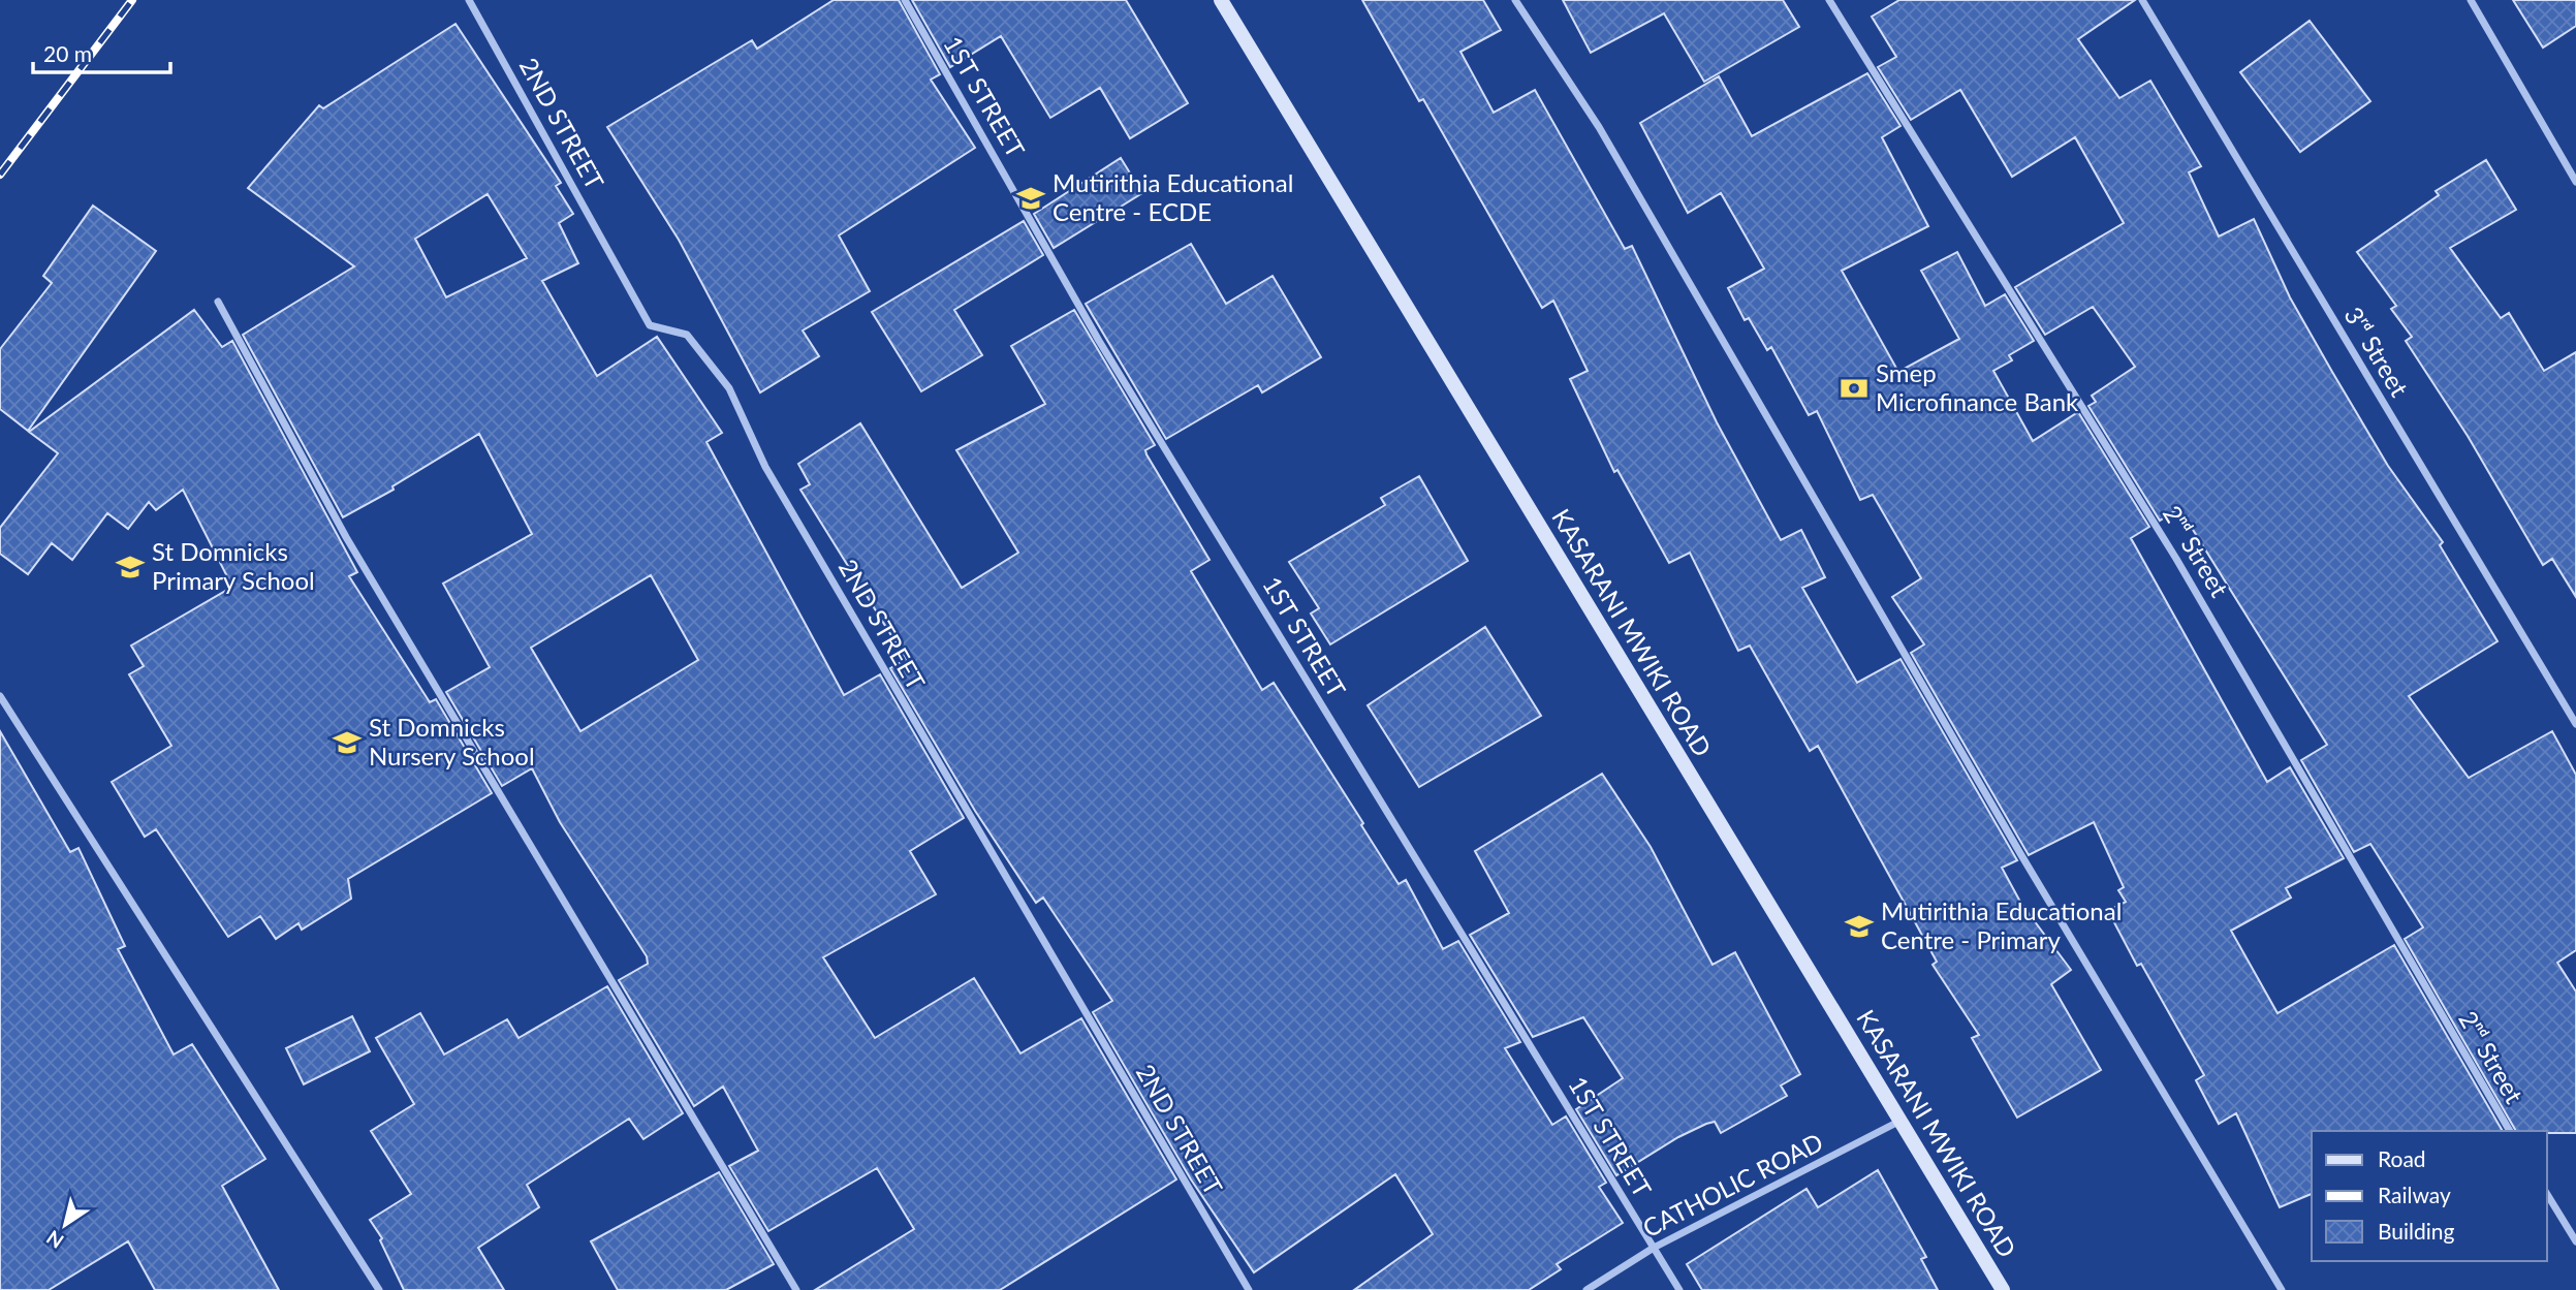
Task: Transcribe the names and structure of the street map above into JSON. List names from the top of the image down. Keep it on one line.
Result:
{"streets":{"main road":["KASARANI MWIKI ROAD"],"street":["1ST STREET","2ND STREET","3ʳᵈ Street","2ⁿᵈ Street","CATHOLIC ROAD"]},"crossings":[["1ST STREET","CATHOLIC ROAD"],["KASARANI MWIKI ROAD","CATHOLIC ROAD"]],"places":{"school or university":["Mutirithia Educational Centre - ECDE","St Domnicks Primary School","St Domnicks Nursery School","Mutirithia Educational Centre - Primary"],"bank":["Smep Microfinance Bank"]},"legend":["Road","Railway","Building"],"scale_bar":"20 m","north":"bottom left"}
